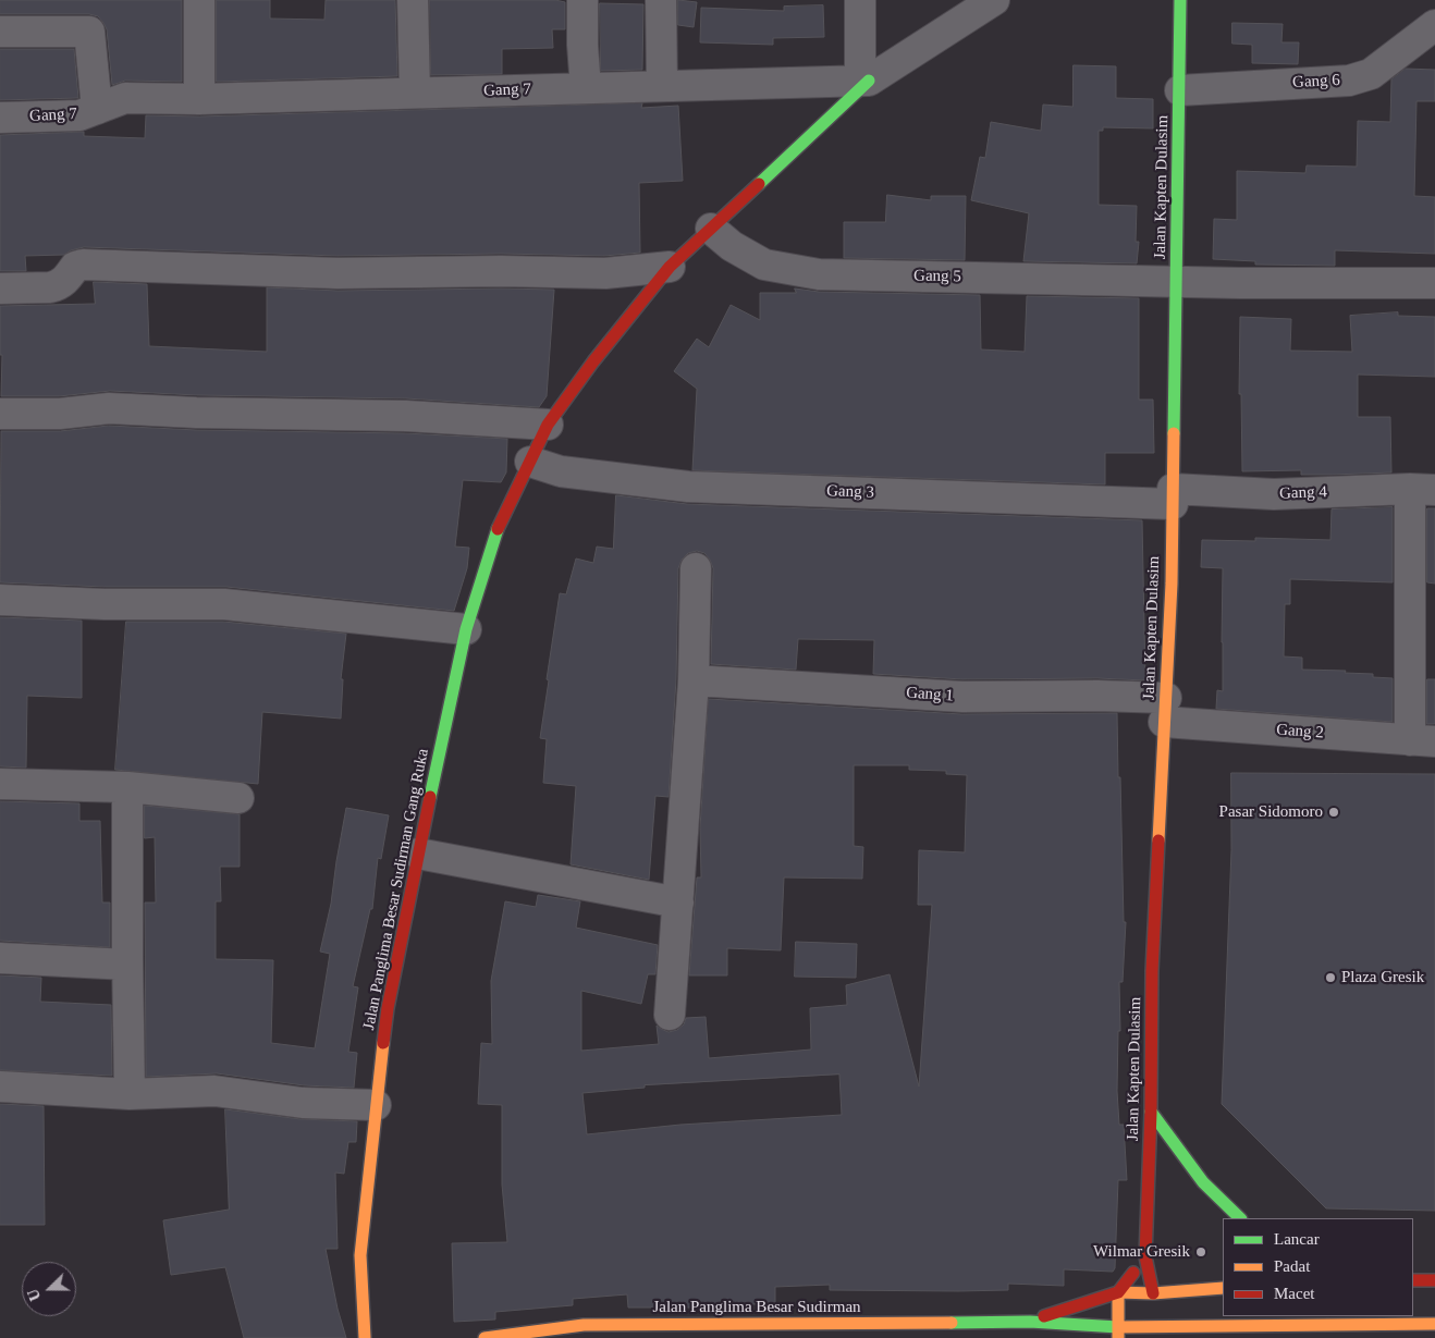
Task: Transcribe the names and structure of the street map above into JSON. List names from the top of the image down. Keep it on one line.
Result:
{"streets":{"main road":["Jalan Kapten Dulasim","Jalan Panglima Besar Sudirman Gang Ruka","Jalan Panglima Besar Sudirman"],"street":["Gang 6","Gang 7","Gang 5","Gang 3","Gang 4","Gang 1","Gang 2"]},"crossings":[["Gang 6","Jalan Kapten Dulasim"],["Gang 7","Jalan Panglima Besar Sudirman Gang Ruka"],["Jalan Kapten Dulasim","Gang 5"],["Jalan Kapten Dulasim","Gang 3"],["Jalan Kapten Dulasim","Gang 4"],["Jalan Kapten Dulasim","Gang 1"],["Jalan Kapten Dulasim","Gang 2"],["Jalan Kapten Dulasim","Jalan Panglima Besar Sudirman"],["Gang 5","Jalan Panglima Besar Sudirman Gang Ruka"],["Gang 3","Gang 4"],["Gang 3","Jalan Panglima Besar Sudirman Gang Ruka"],["Gang 1","Gang 2"]],"places":["Pasar Sidomoro","Plaza Gresik","Wilmar Gresik"],"legend":["Lancar","Padat","Macet"],"north":"left"}
